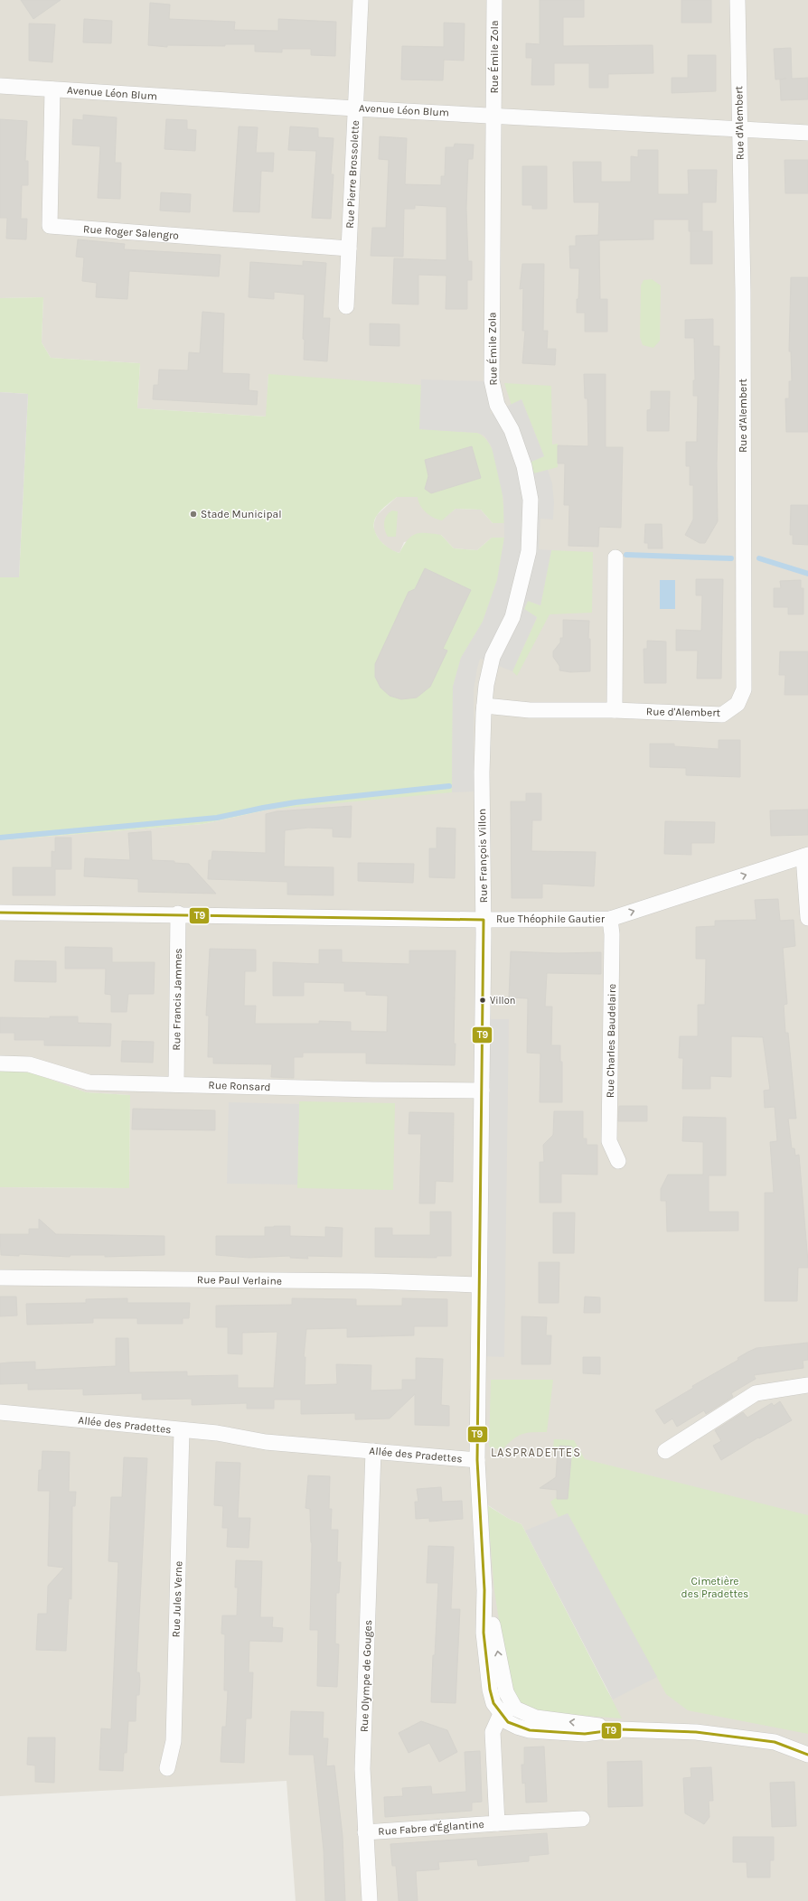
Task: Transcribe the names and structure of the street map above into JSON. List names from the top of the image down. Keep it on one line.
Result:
{"streets":{"street":["Rue Émile Zola","Avenue Léon Blum","Rue d'Alembert","Rue Pierre Brossolette","Rue Roger Salengro","Rue François Villon","Rue Théophile Gautier","Rue Francis Jammes","Rue Charles Baudelaire","Rue Ronsard","Rue Paul Verlaine","Allée des Pradettes","Rue Jules Verne","Rue Olympe de Gouges","Rue Fabre d'Églantine"]},"crossings":[["Rue Émile Zola","Avenue Léon Blum"],["Rue Émile Zola","Rue d'Alembert"],["Rue Émile Zola","Rue François Villon"],["Avenue Léon Blum","Rue d'Alembert"],["Avenue Léon Blum","Rue Pierre Brossolette"],["Avenue Léon Blum","Rue Roger Salengro"],["Rue d'Alembert","Rue François Villon"],["Rue Pierre Brossolette","Rue Roger Salengro"],["Rue François Villon","Rue Théophile Gautier"],["Rue François Villon","Rue Ronsard"],["Rue François Villon","Rue Paul Verlaine"],["Rue François Villon","Allée des Pradettes"],["Rue Théophile Gautier","Rue Francis Jammes"],["Rue Théophile Gautier","Rue Charles Baudelaire"],["Rue Francis Jammes","Rue Ronsard"],["Allée des Pradettes","Rue Jules Verne"],["Allée des Pradettes","Rue Olympe de Gouges"],["Allée des Pradettes","Rue Fabre d'Églantine"],["Rue Olympe de Gouges","Rue Fabre d'Églantine"]],"districts":["LASPRADETTES"],"parks":["Cimetière des Pradettes"],"places":["Stade Municipal","Villon"],"lines":["transit line T9"]}
